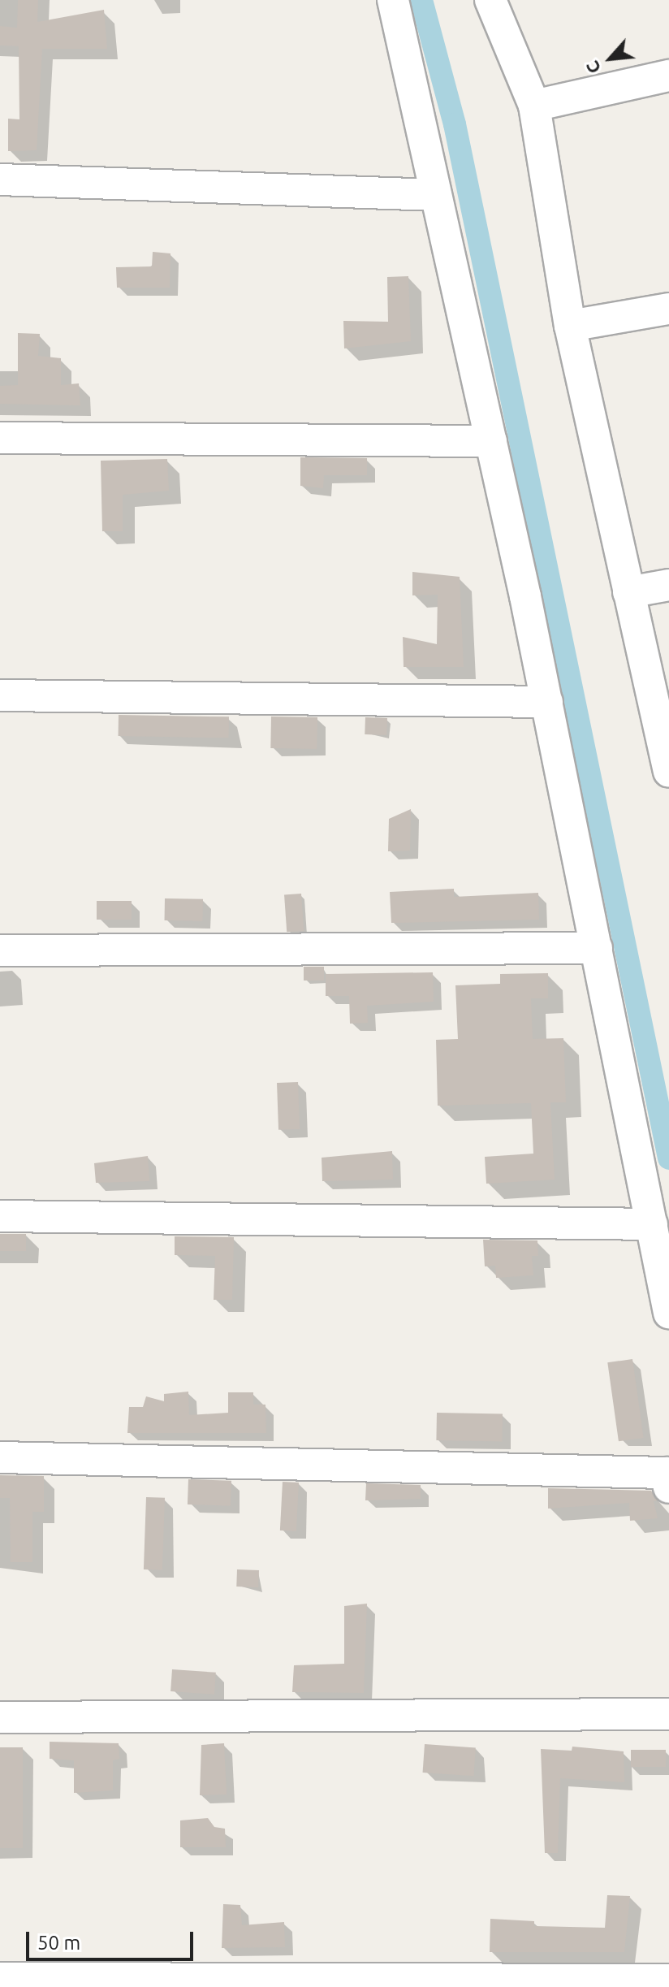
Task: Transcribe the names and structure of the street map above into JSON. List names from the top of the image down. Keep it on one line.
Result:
{"scale_bar":"50 m","north":"bottom left"}
